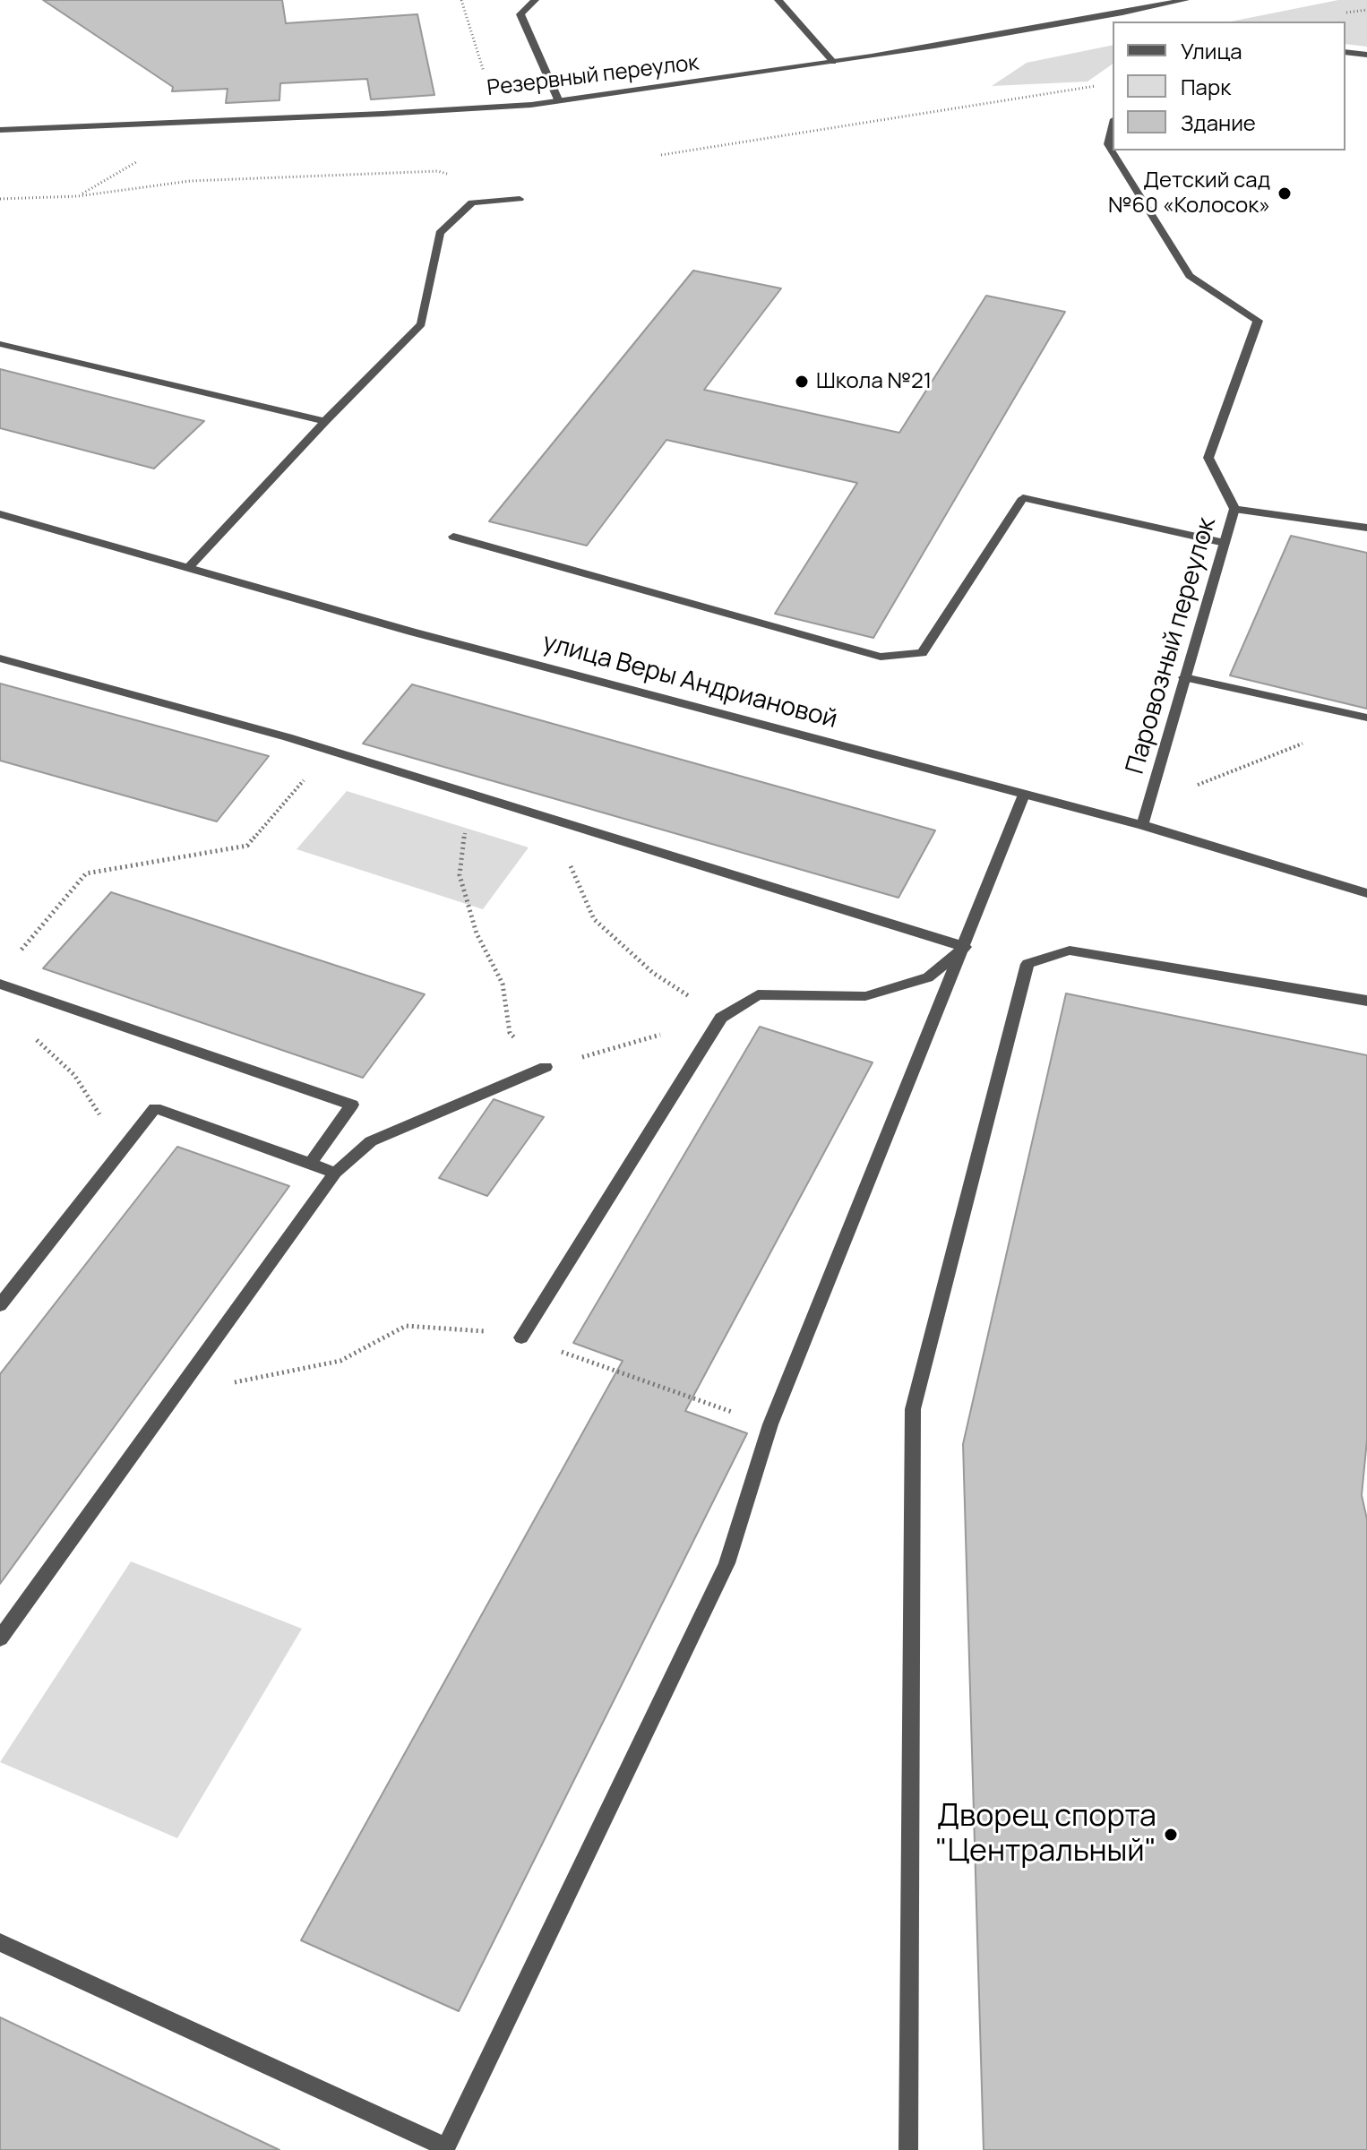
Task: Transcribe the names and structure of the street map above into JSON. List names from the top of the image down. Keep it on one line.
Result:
{"streets":{"street":["Резервный переулок","Паровозный переулок","улица Веры Андриановой"]},"crossings":[["Паровозный переулок","улица Веры Андриановой"]],"places":["Детский сад №60 «Колосок»","Школа №21","Дворец спорта \"Центральный\""],"legend":["Улица","Парк","Здание"]}
